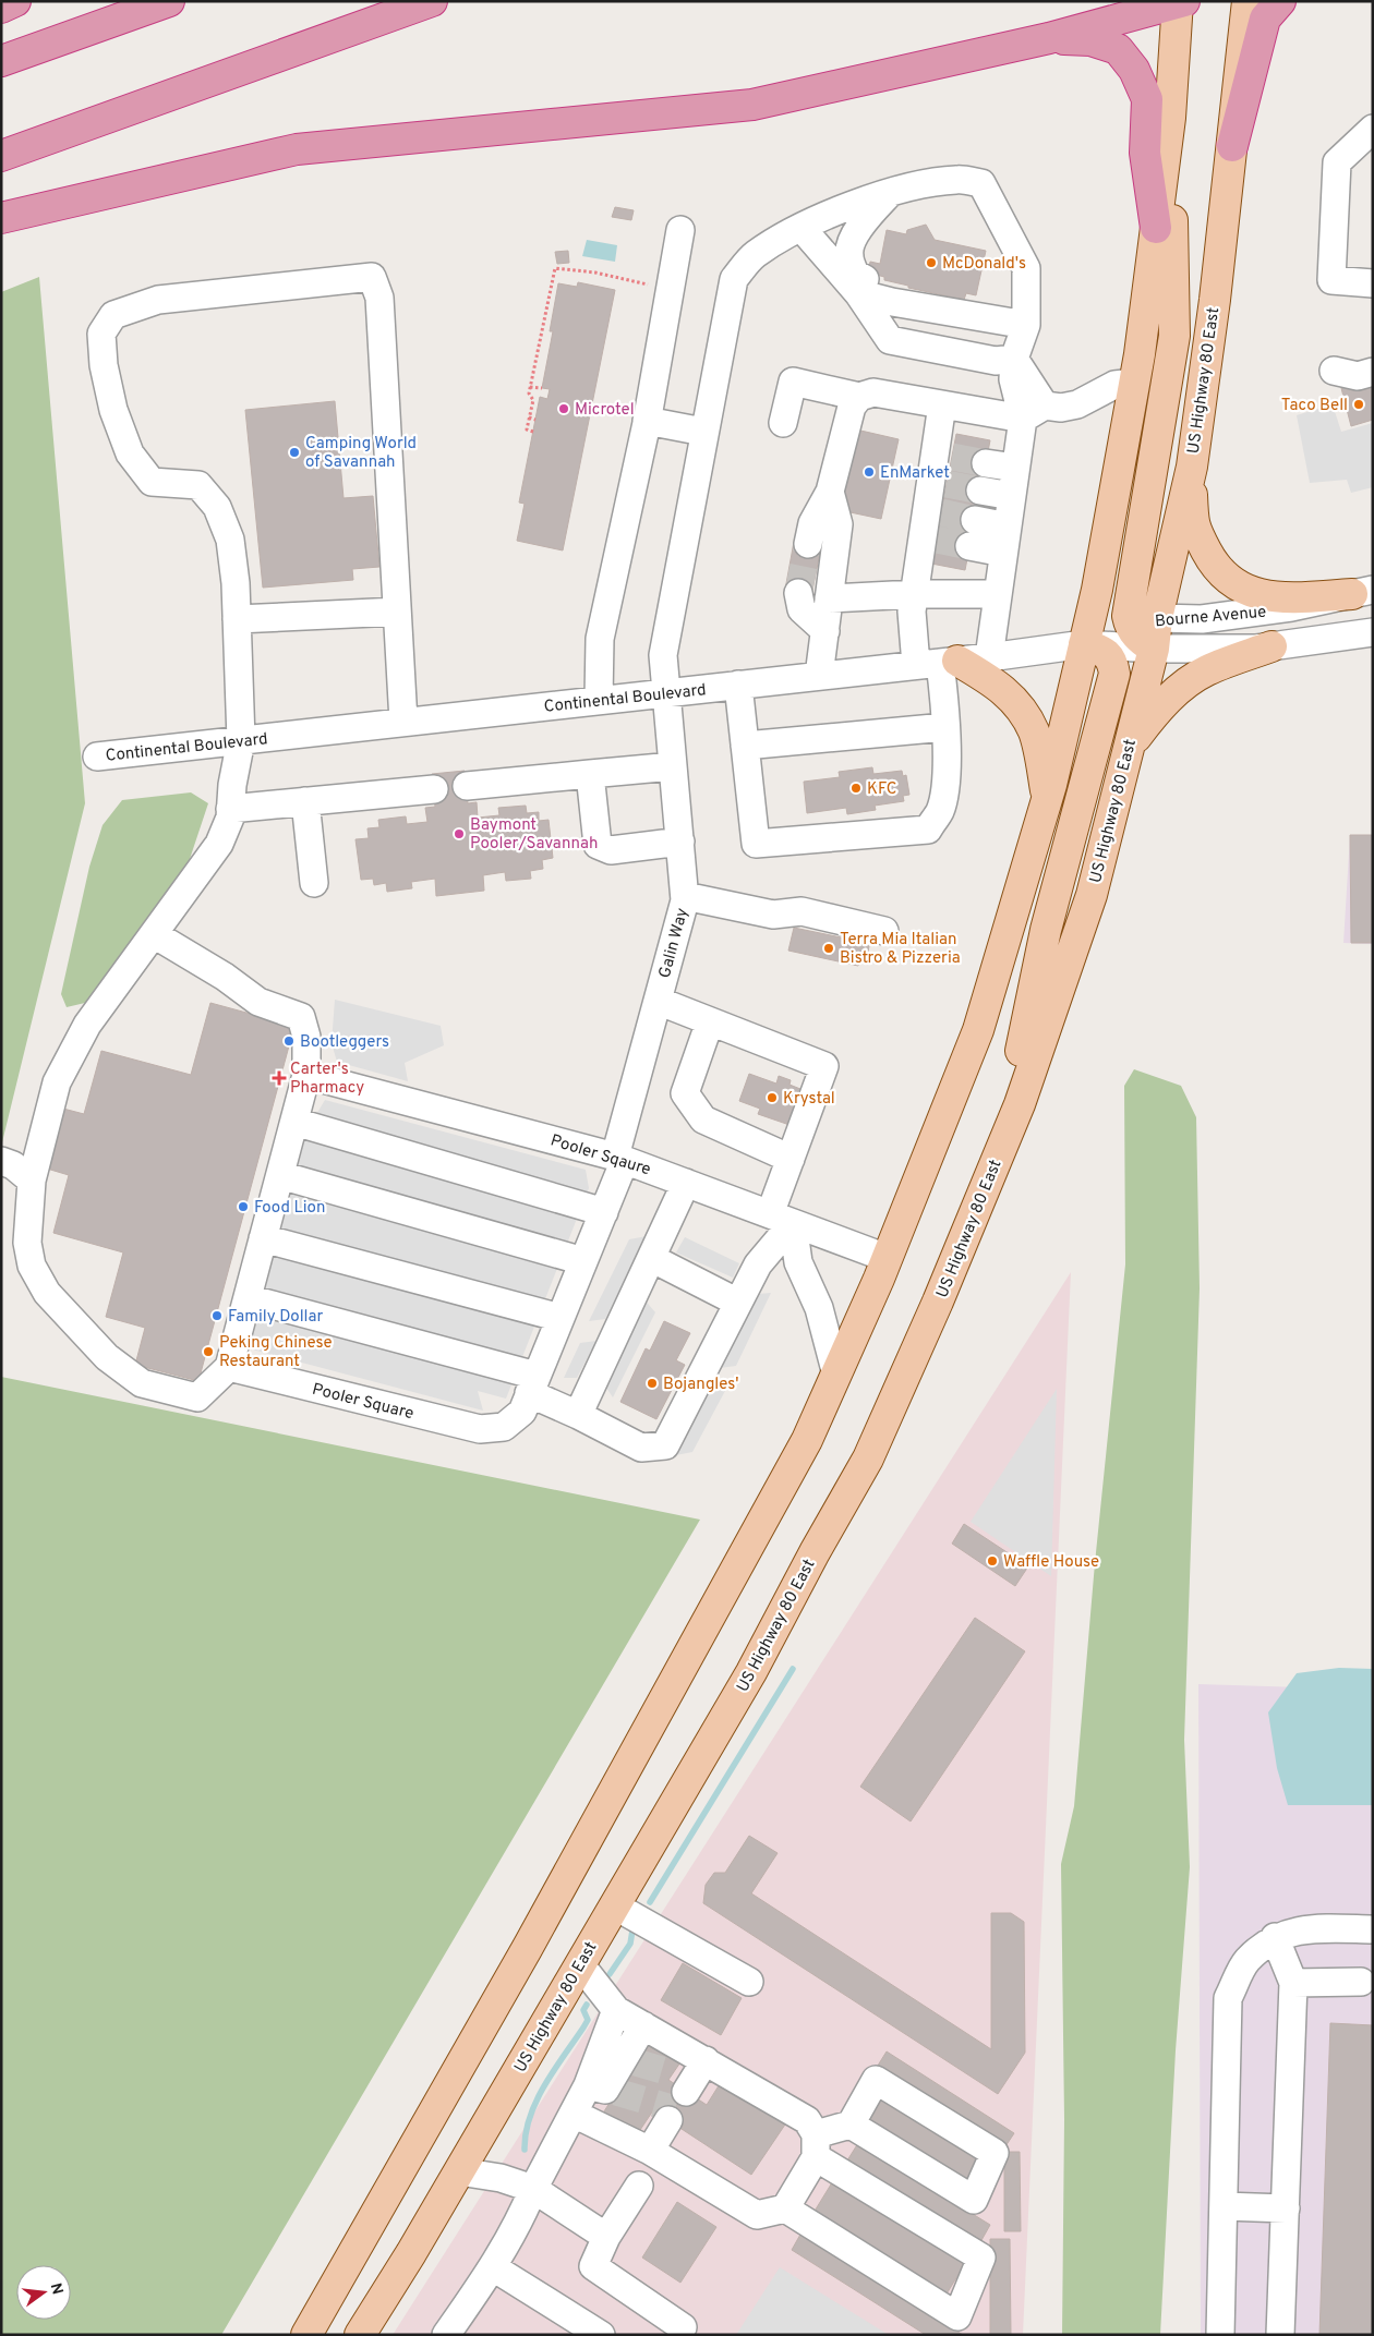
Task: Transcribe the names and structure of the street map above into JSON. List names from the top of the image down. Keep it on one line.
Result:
{"streets":{"main road":["US Highway 80 East"],"street":["Bourne Avenue","Continental Boulevard","Galin Way","Pooler Sqaure","Pooler Square"]},"crossings":[["US Highway 80 East","Bourne Avenue"],["US Highway 80 East","Continental Boulevard"],["Bourne Avenue","Continental Boulevard"],["Continental Boulevard","Galin Way"],["Galin Way","Pooler Sqaure"],["Galin Way","Pooler Square"],["Pooler Sqaure","Pooler Square"]],"places":{"other":["McDonald's","Taco Bell","Microtel","Camping World of Savannah","EnMarket","KFC","Baymont Pooler/Savannah","Terra Mia Italian Bistro & Pizzeria","Bootleggers","Krystal","Food Lion","Family Dollar","Peking Chinese Restaurant","Bojangles'","Waffle House"],"health":["Carter's Pharmacy"]},"north":"right"}
